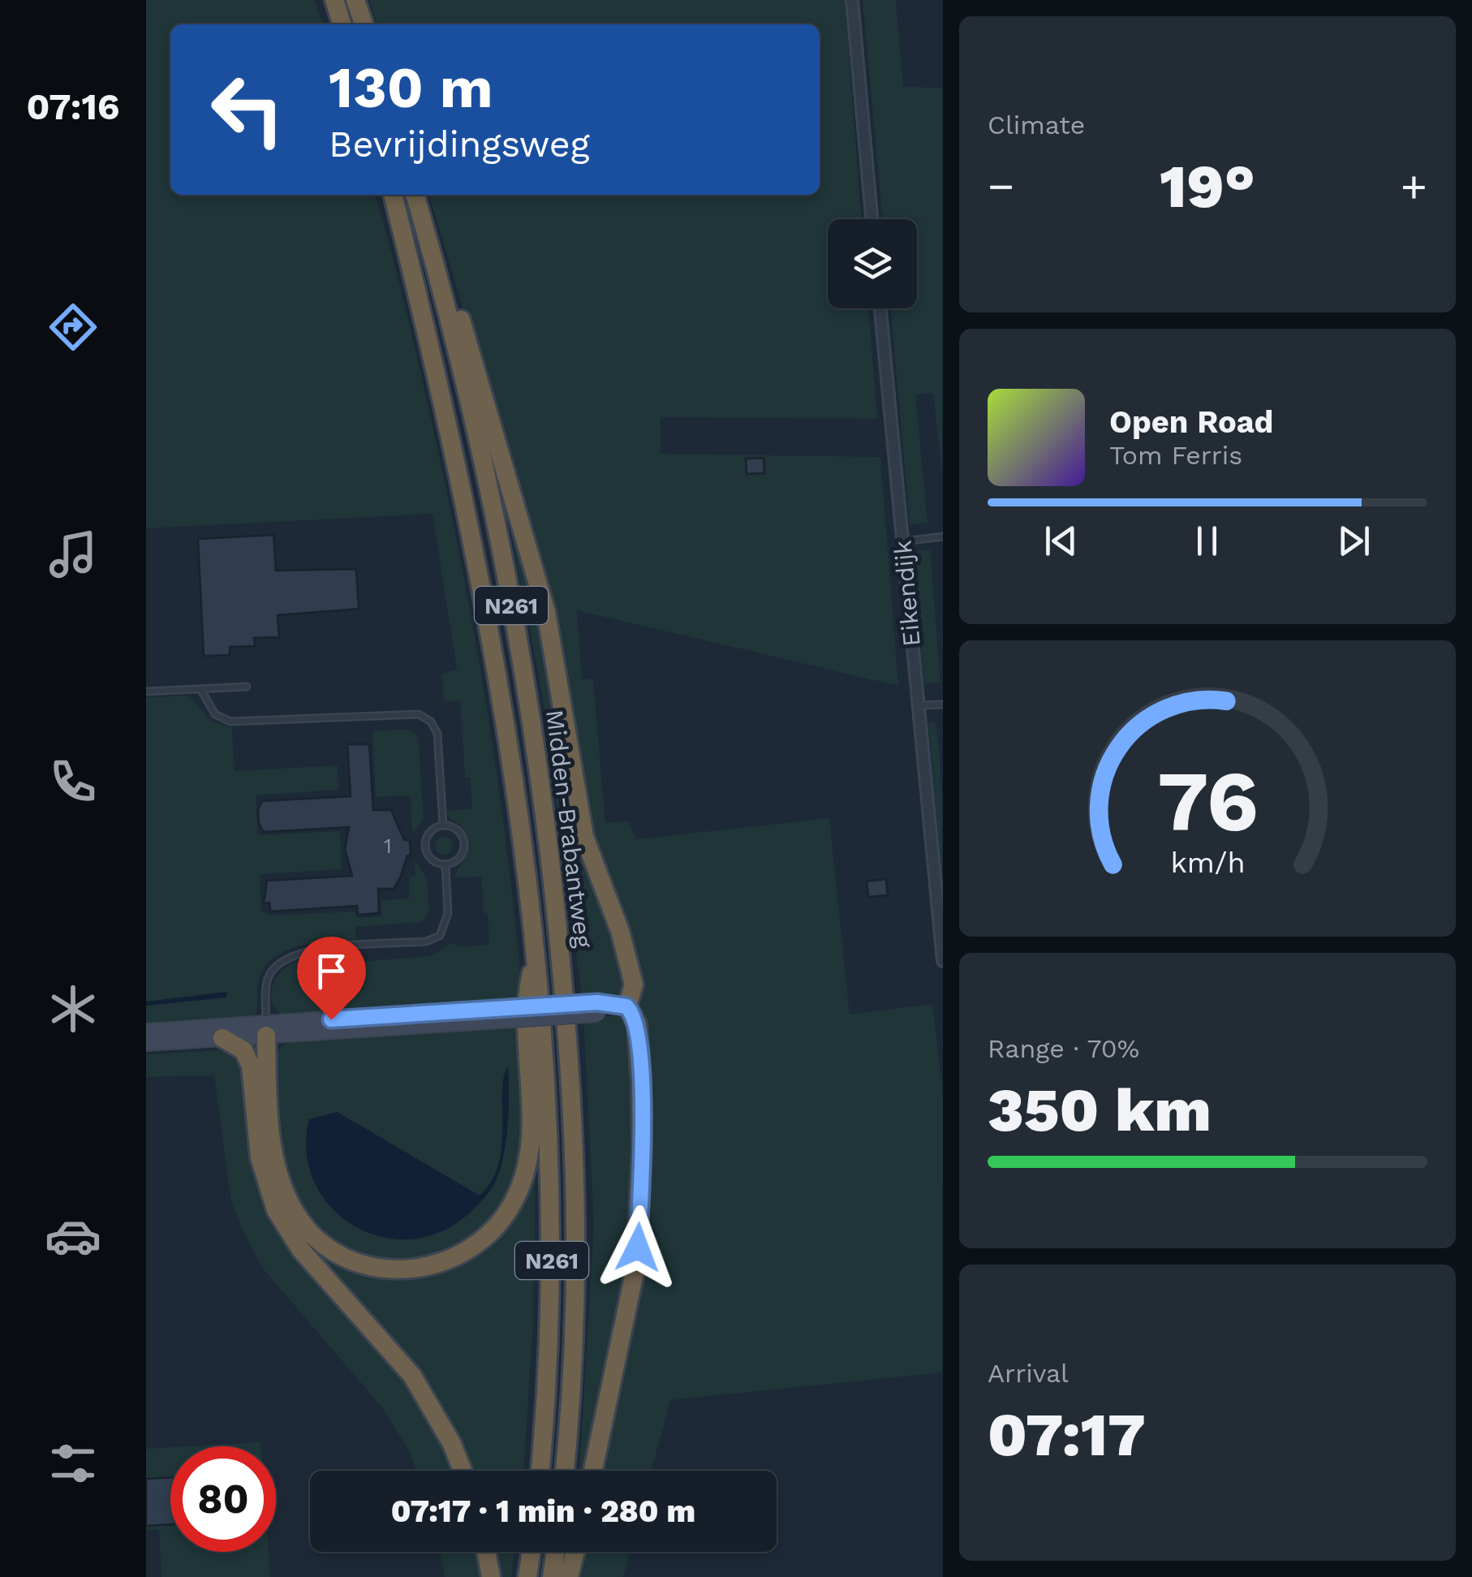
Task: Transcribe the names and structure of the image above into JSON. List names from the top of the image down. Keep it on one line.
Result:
{"streets":{"highway":["N261","Midden-Brabantweg"],"street":["Eikendijk"]},"crossings":[["N261","Midden-Brabantweg"]],"house_numbers":["1"],"page":{"tabs":"07:16","tile":["Climate",["Range · 70%","350 km"],["Arrival","07:17"]],"turn":["130 m","Bevrijdingsweg"],"heat":["−","19°","+"],"song":["Open Road","Tom Ferris"],"limit":"80","trip":"07:17 · 1 min · 280 m","gauge":["76","km/h"]}}
